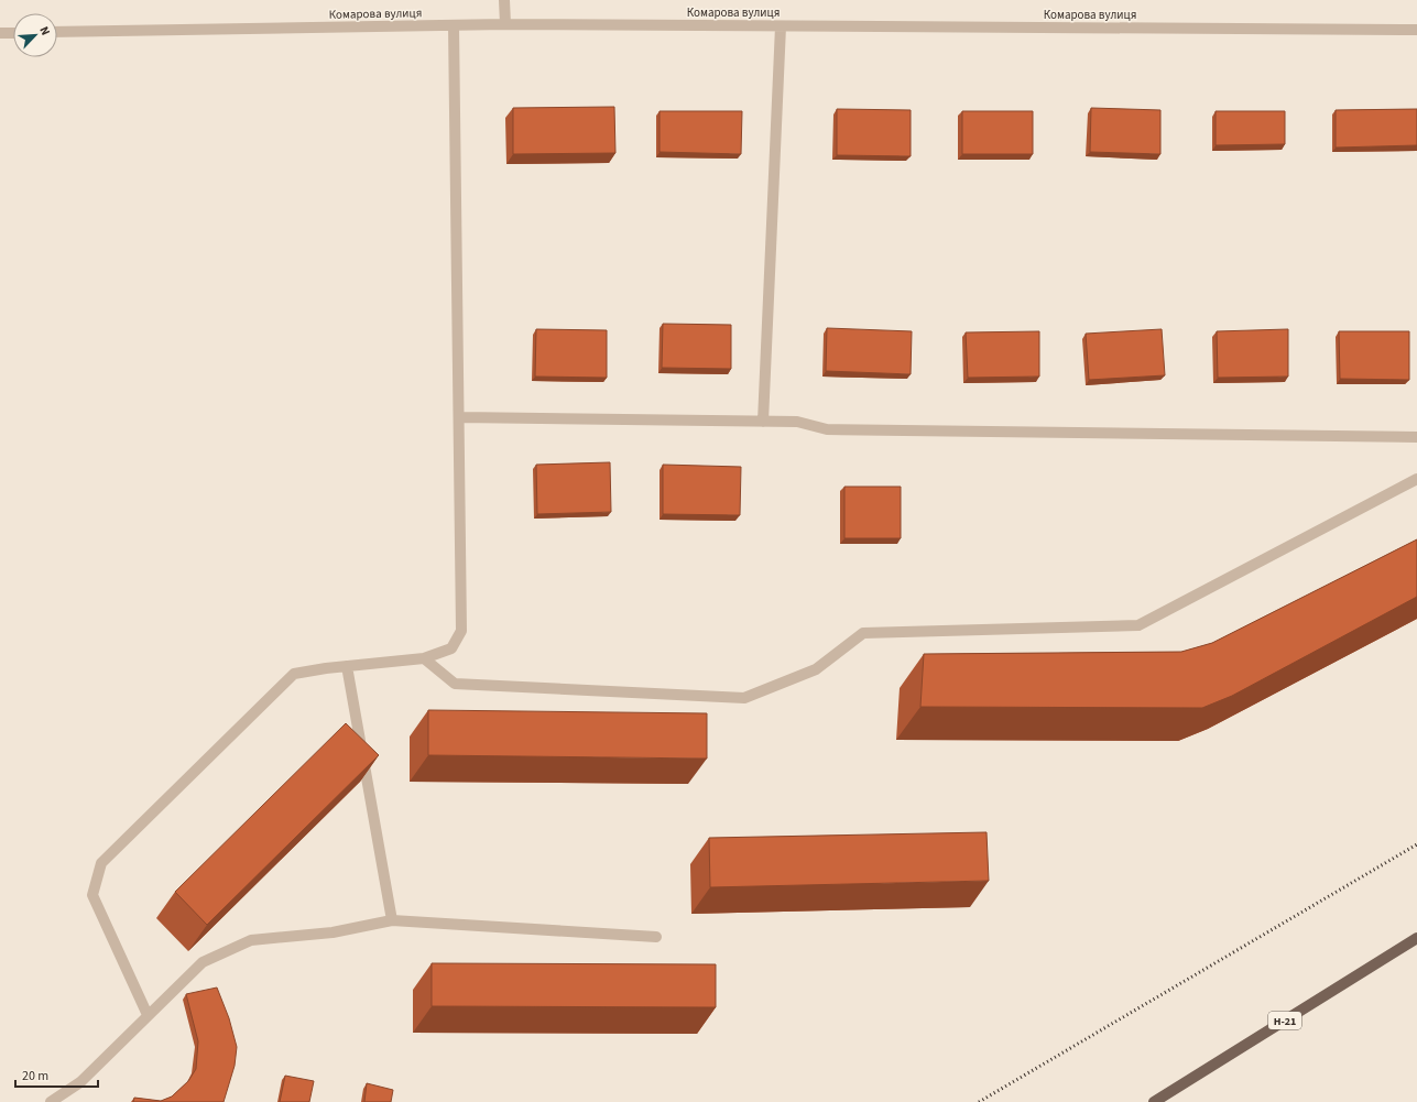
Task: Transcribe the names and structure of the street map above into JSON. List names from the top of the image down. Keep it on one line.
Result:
{"streets":{"main road":["Н-21"],"street":["Комарова вулиця"]},"scale_bar":"20 m","north":"top right"}
